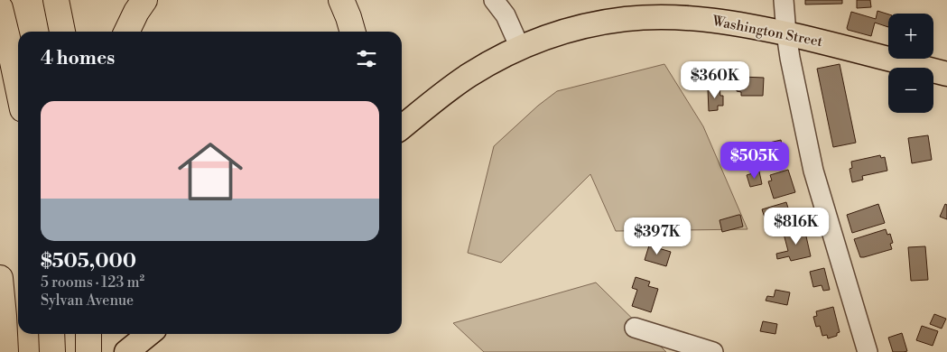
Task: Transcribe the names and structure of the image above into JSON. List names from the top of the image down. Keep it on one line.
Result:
{"streets":{"main road":["Washington Street"]},"page":{"map_buttons":["+","−"],"heading":"4 homes","price":["$360K","$505K","$816K","$397K"],"list":[{"name":"$505,000","note":"5 rooms · 123 m² · Sylvan Avenue"}]}}
